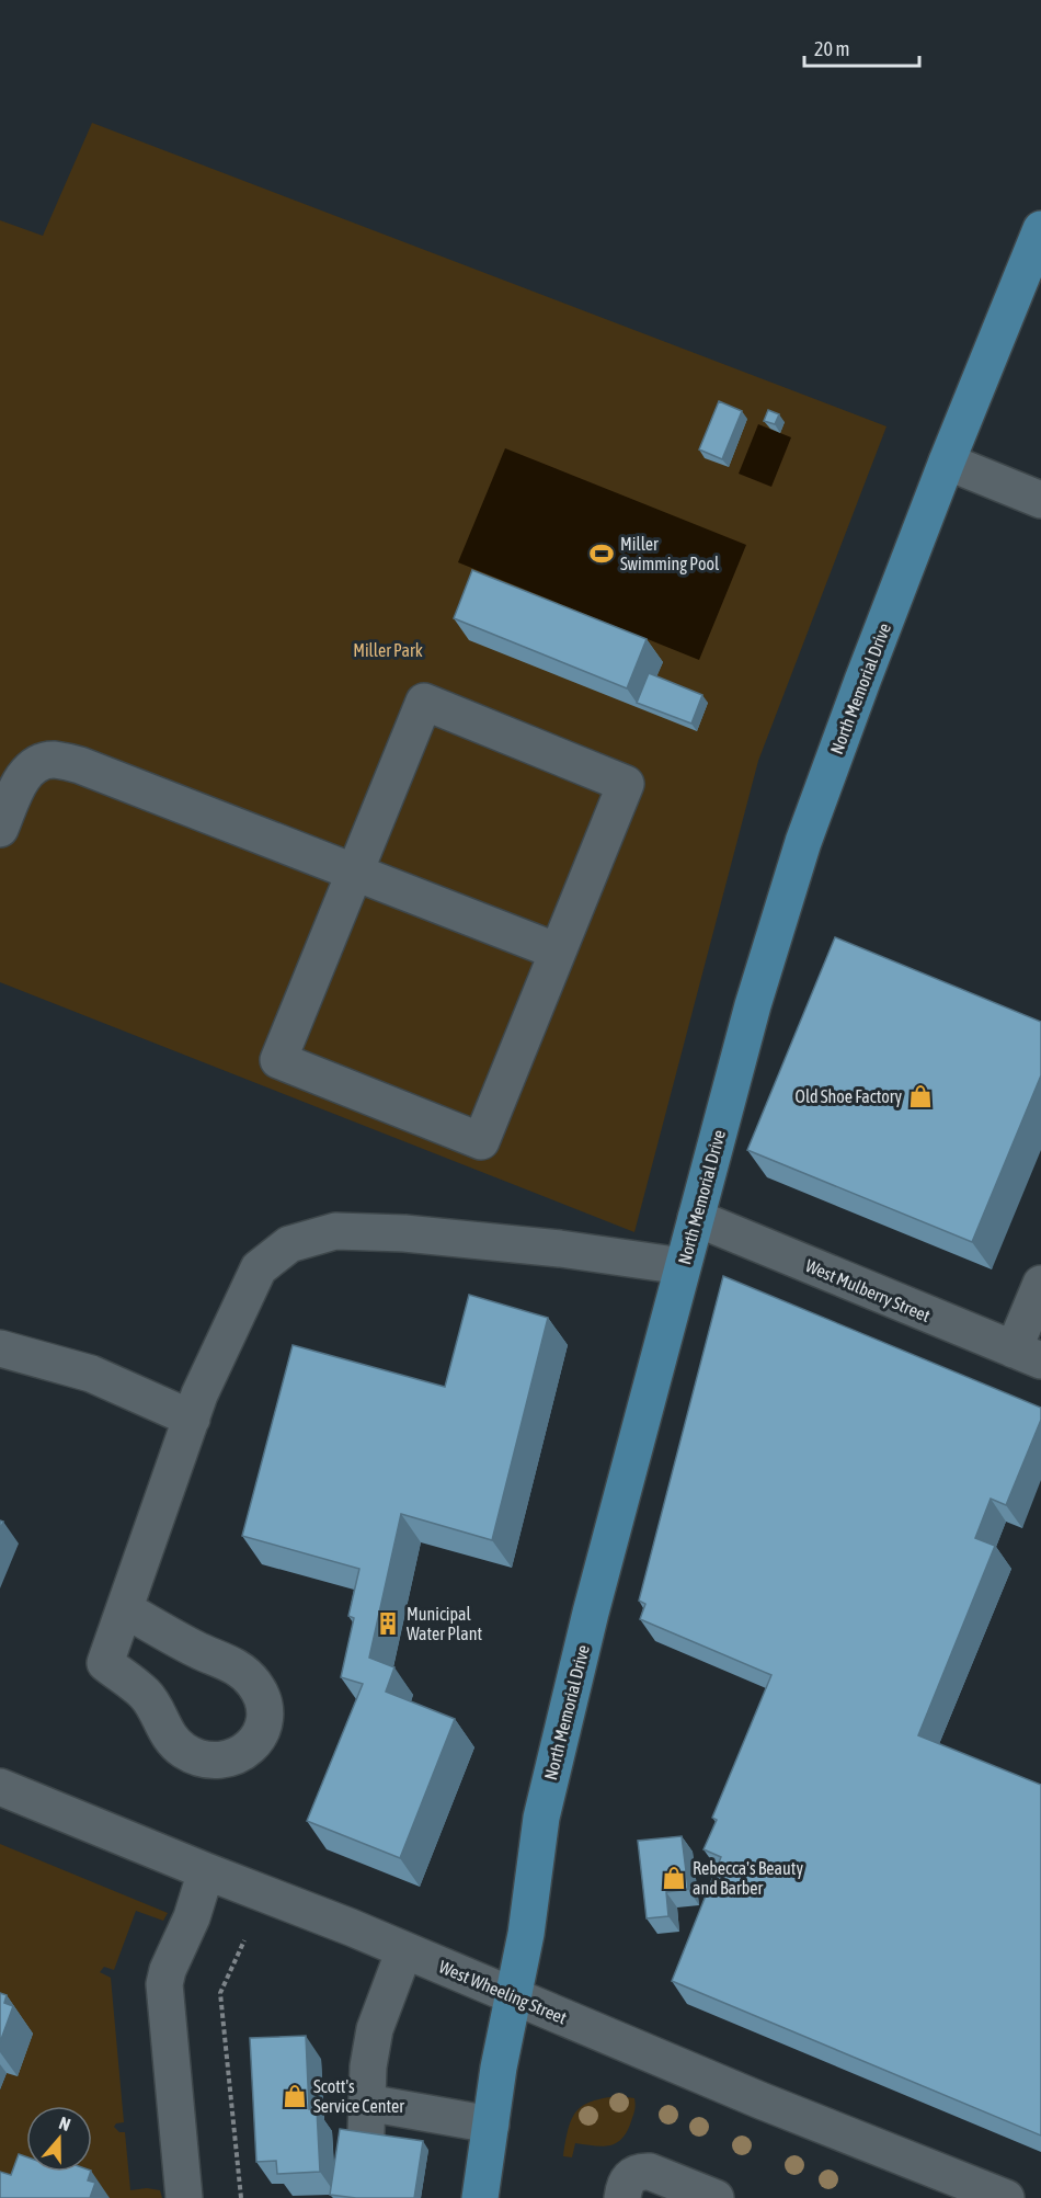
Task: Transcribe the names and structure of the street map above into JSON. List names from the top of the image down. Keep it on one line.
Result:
{"streets":{"main road":["North Memorial Drive"],"street":["West Mulberry Street","West Wheeling Street"]},"crossings":[["North Memorial Drive","West Mulberry Street"],["North Memorial Drive","West Wheeling Street"]],"parks":["Miller Park"],"places":{"sports":["Miller Swimming Pool"],"shop":["Old Shoe Factory","Rebecca's Beauty and Barber","Scott's Service Center"],"building":["Municipal Water Plant"]},"scale_bar":"20 m","north":"top"}
